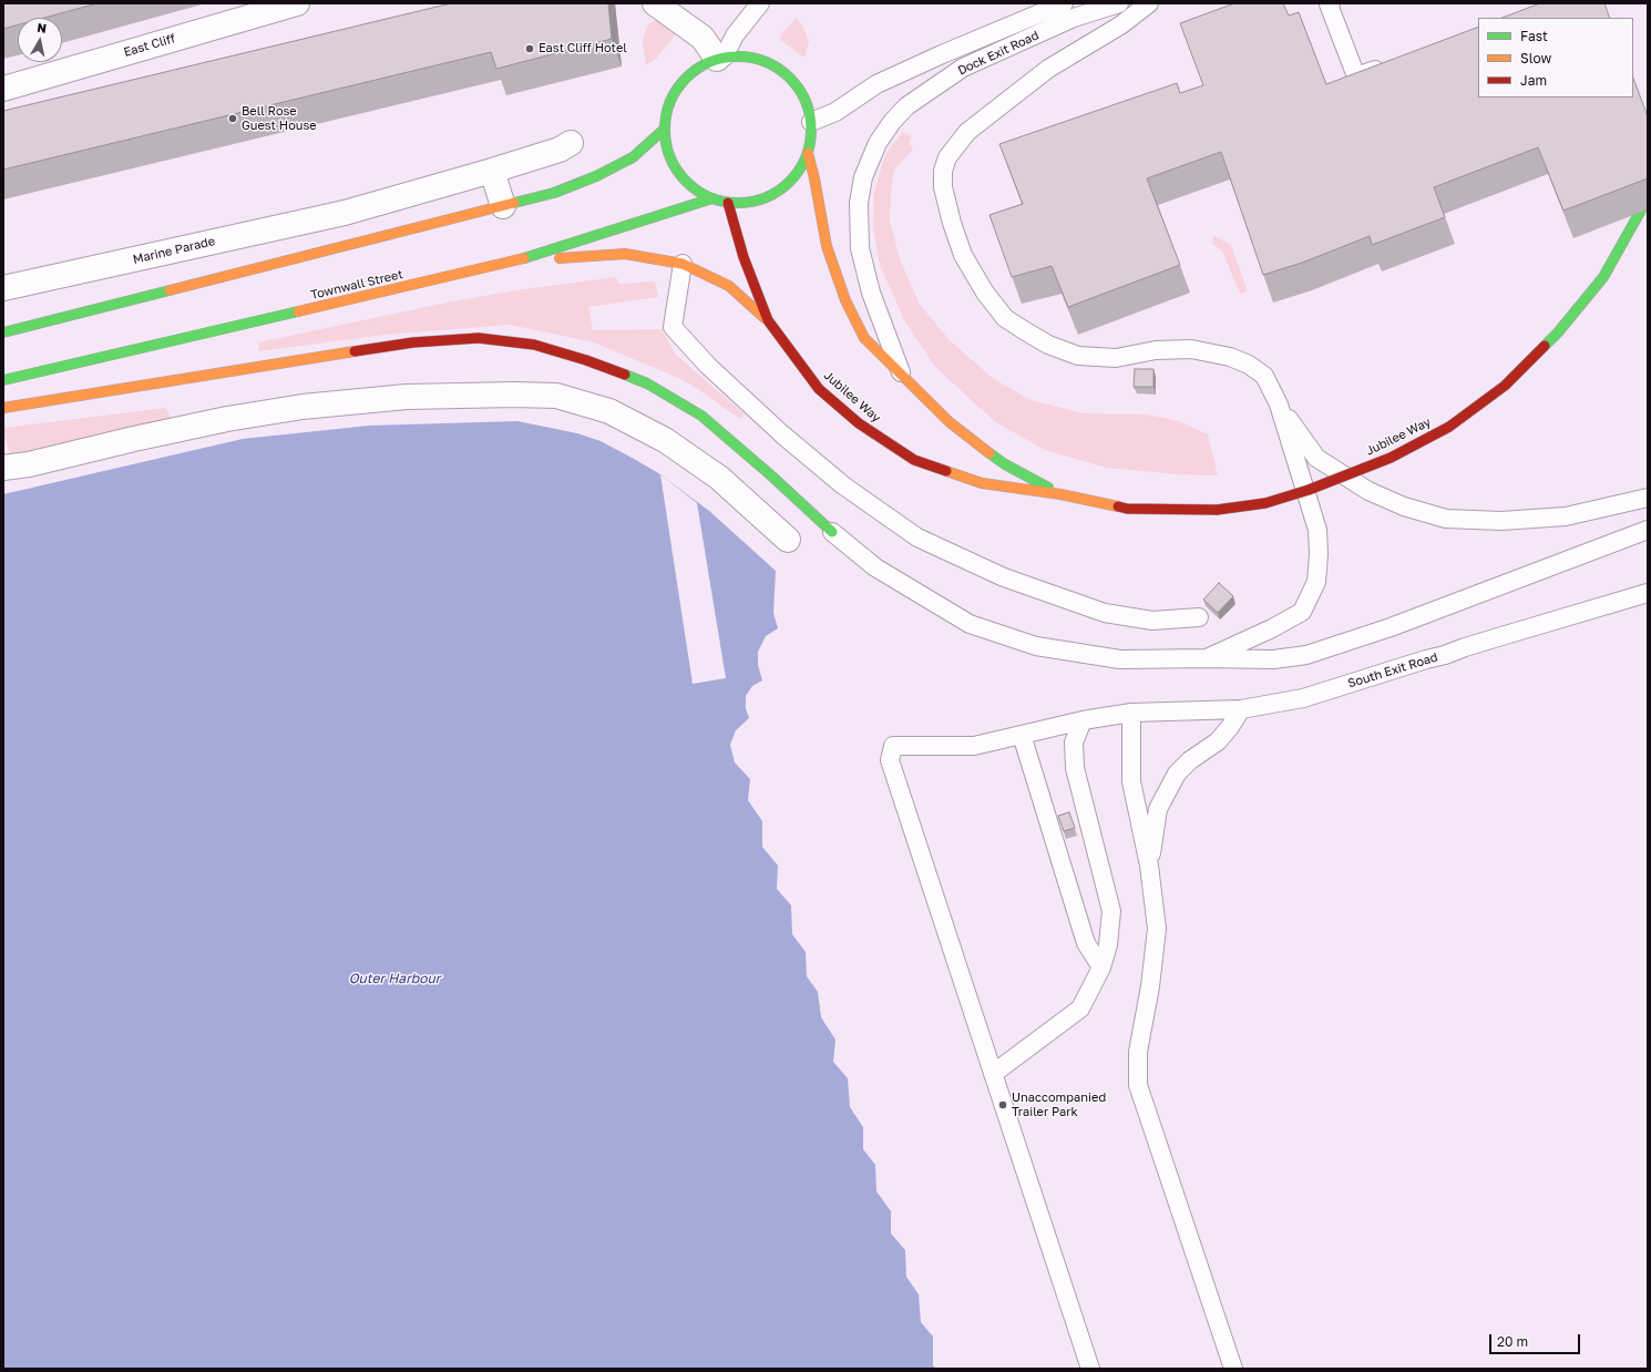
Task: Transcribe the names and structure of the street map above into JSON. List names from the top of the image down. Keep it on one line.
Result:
{"streets":{"highway":["Townwall Street","Jubilee Way"],"street":["East Cliff","Marine Parade"],"lane":["Dock Exit Road","South Exit Road"]},"crossings":[["Dock Exit Road","Townwall Street"],["Dock Exit Road","Jubilee Way"],["Townwall Street","Jubilee Way"]],"water":["Outer Harbour"],"places":["East Cliff Hotel","Bell Rose Guest House","Unaccompanied Trailer Park"],"legend":["Fast","Slow","Jam"],"scale_bar":"20 m","north":"top"}
